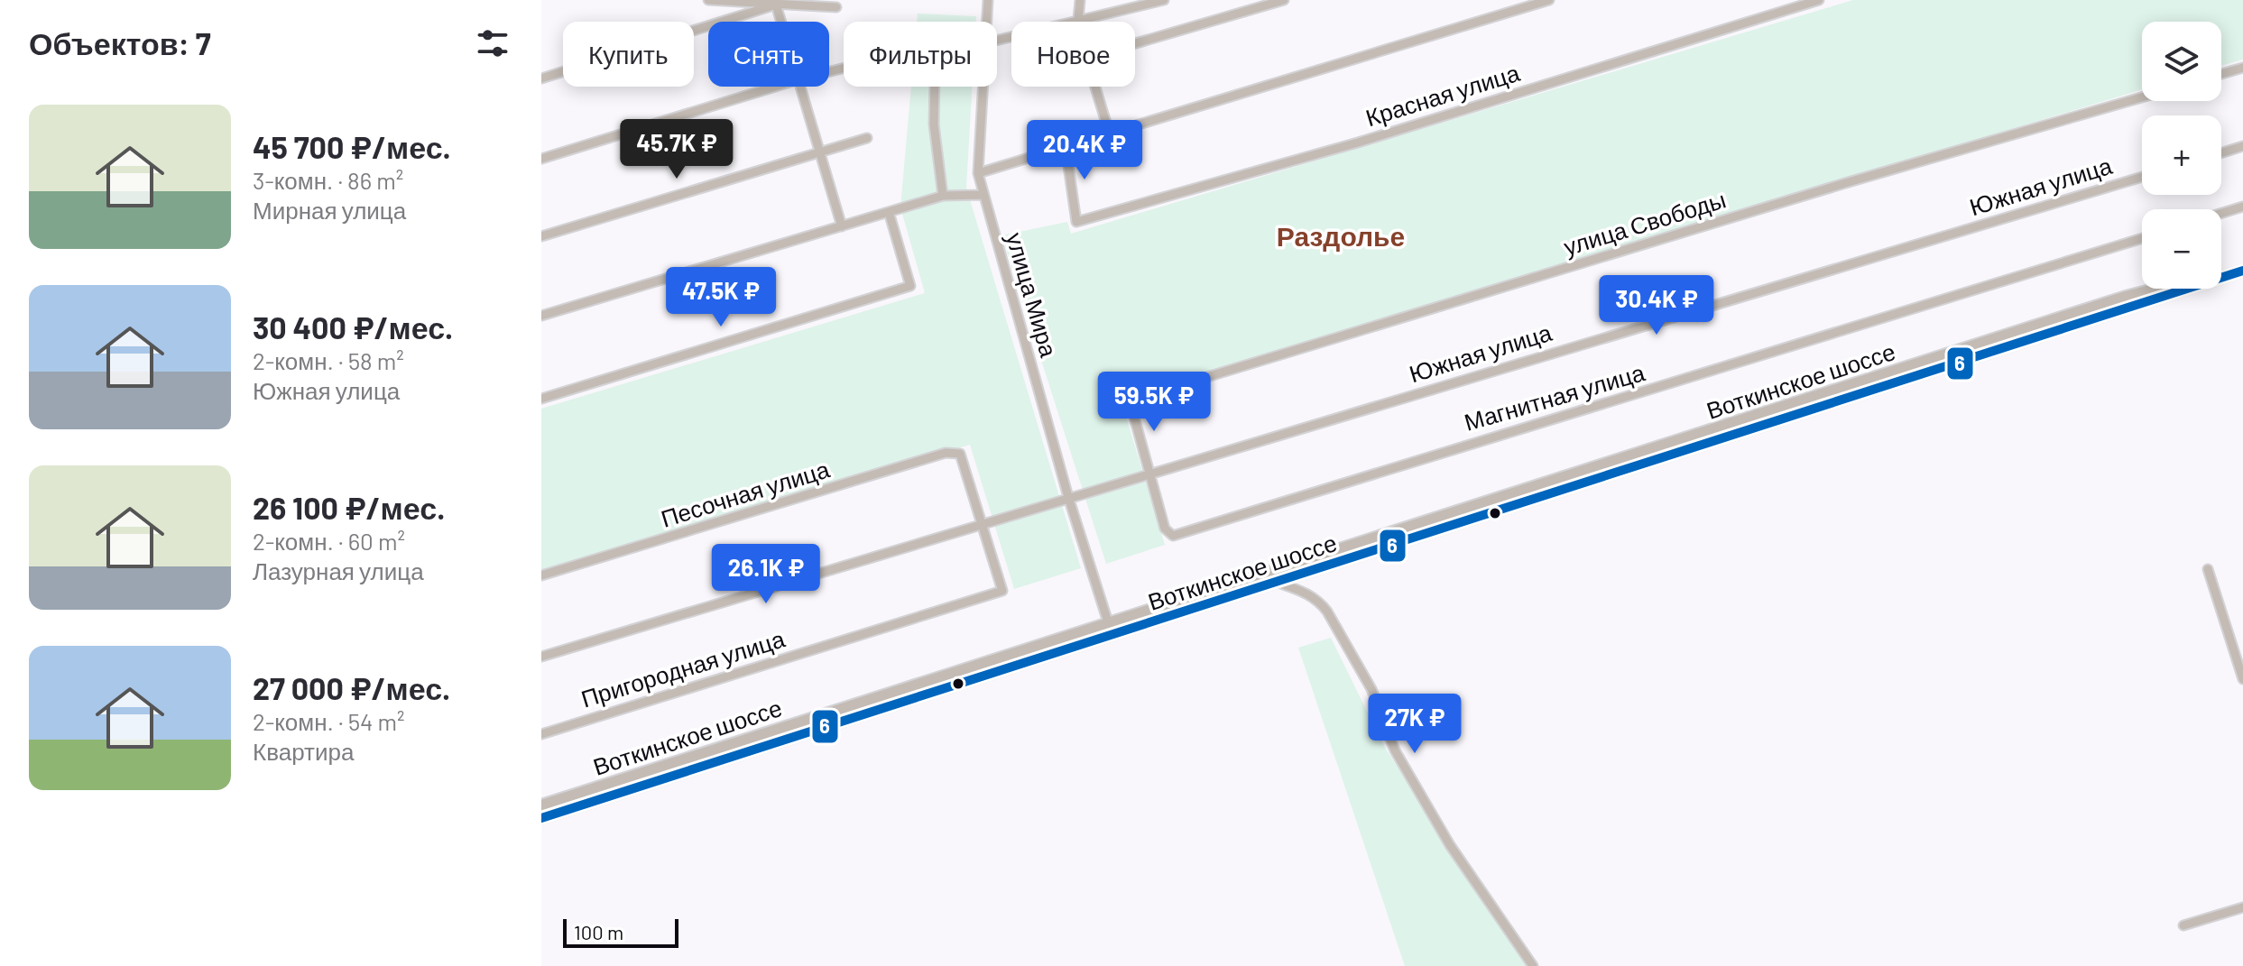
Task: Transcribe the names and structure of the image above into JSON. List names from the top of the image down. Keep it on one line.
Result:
{"streets":{"main road":["Воткинское шоссе"],"street":["Красная улица","Южная улица","улица Свободы","улица Мира","Магнитная улица","Песочная улица","Пригородная улица"]},"crossings":[["Южная улица","улица Свободы"],["Южная улица","улица Мира"],["Южная улица","Магнитная улица"],["Южная улица","Песочная улица"],["Южная улица","Пригородная улица"],["улица Свободы","Магнитная улица"],["улица Мира","Воткинское шоссе"],["Песочная улица","Пригородная улица"]],"districts":["Раздолье"],"lines":["transit line 6"],"scale_bar":"100 m","page":{"heading":"Объектов: 7","map_buttons":["+","−"],"chip":["Купить","Снять","Фильтры","Новое"],"list":[{"name":"45 700 ₽/мес.","note":"3-комн. · 86 m² · Мирная улица"},{"name":"30 400 ₽/мес.","note":"2-комн. · 58 m² · Южная улица"},{"name":"26 100 ₽/мес.","note":"2-комн. · 60 m² · Лазурная улица"},{"name":"27 000 ₽/мес.","note":"2-комн. · 54 m² · Квартира"}],"price":["45.7K ₽","20.4K ₽","47.5K ₽","30.4K ₽","59.5K ₽","26.1K ₽","27K ₽"],"scale":"100 m"}}
